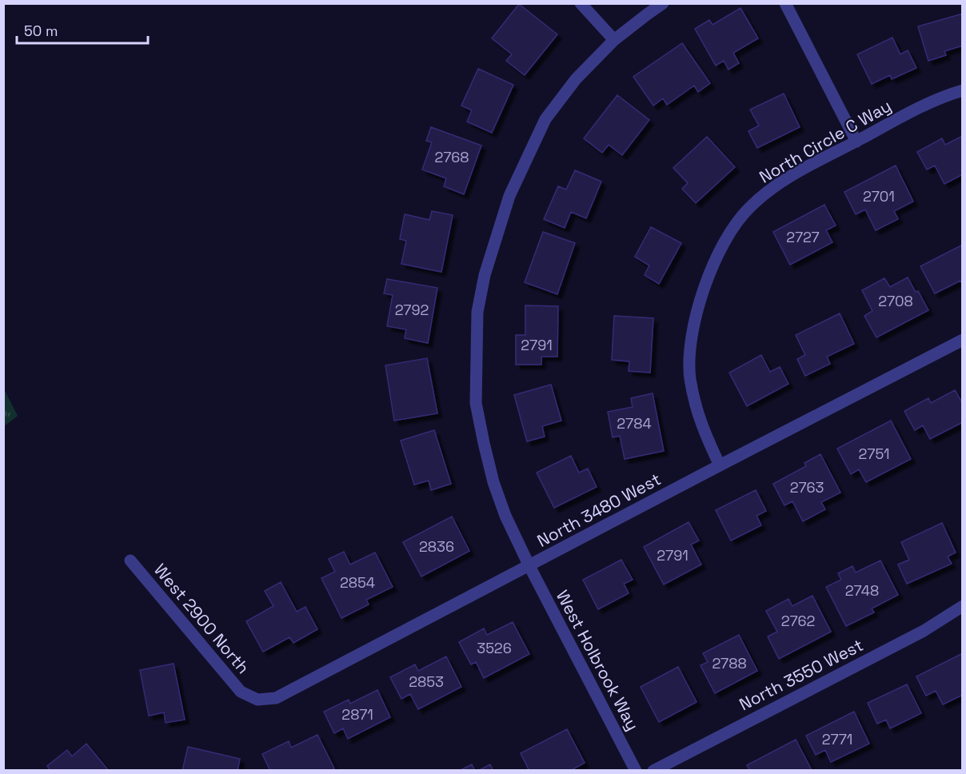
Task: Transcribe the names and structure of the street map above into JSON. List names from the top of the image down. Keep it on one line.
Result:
{"streets":{"street":["North Circle C Way","North 3480 West","West 2900 North","West Holbrook Way","North 3550 West"]},"crossings":[["North Circle C Way","North 3480 West"],["North 3480 West","West 2900 North"],["North 3480 West","West Holbrook Way"]],"house_numbers":["2768","2701","2727","2708","2792","2791","2784","2751","2763","2836","2791","2854","2748","2762","3526","2788","2853","2871","2771"],"scale_bar":"50 m"}
